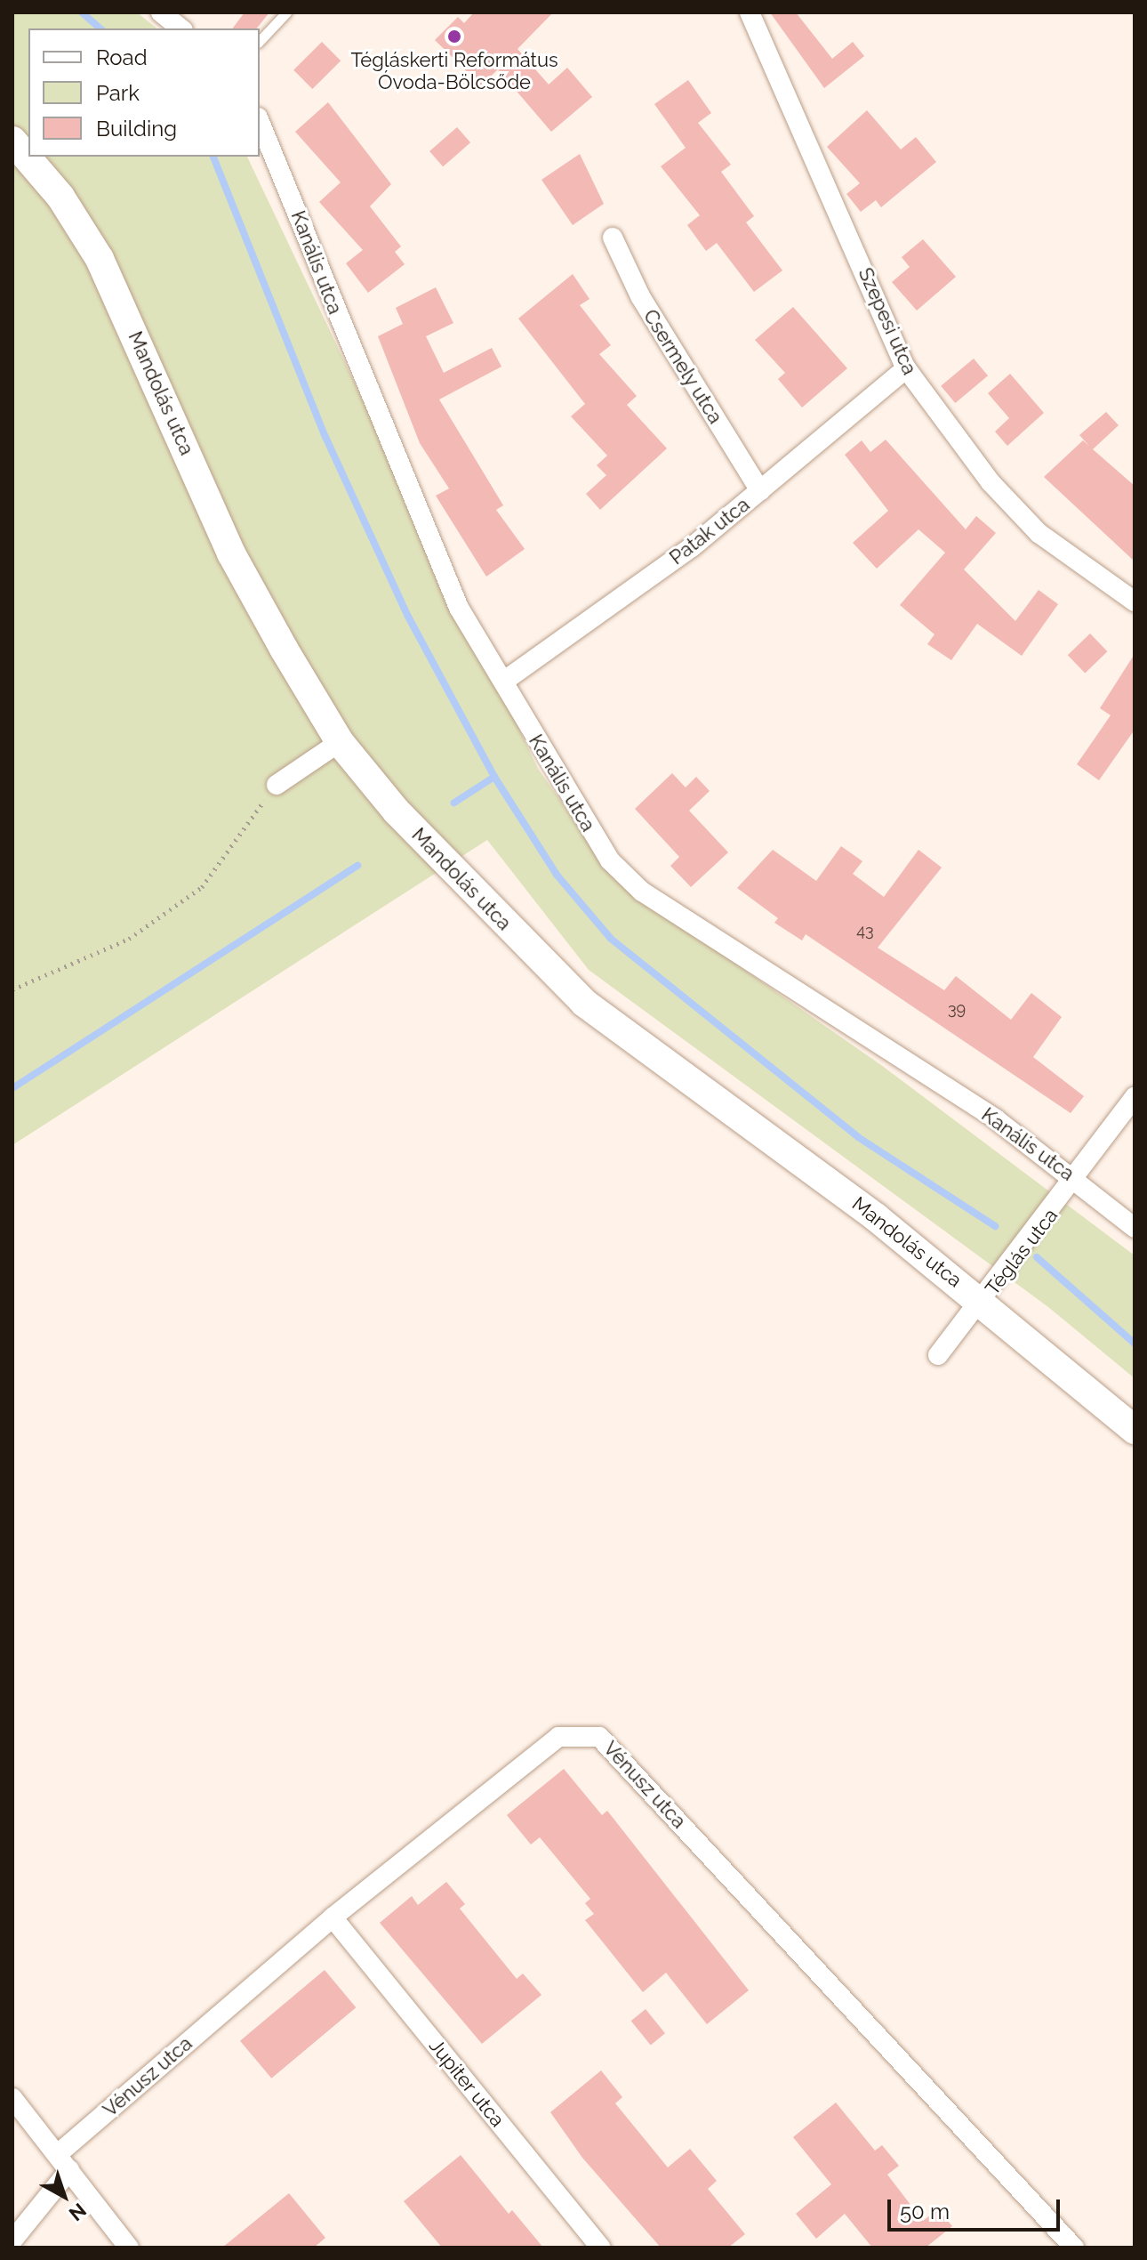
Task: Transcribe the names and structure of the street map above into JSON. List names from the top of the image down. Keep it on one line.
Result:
{"streets":{"street":["Kanális utca","Szepesi utca","Csermely utca","Mandolás utca","Patak utca","Téglás utca","Vénusz utca","Jupiter utca"]},"crossings":[["Kanális utca","Patak utca"],["Kanális utca","Téglás utca"],["Szepesi utca","Patak utca"],["Csermely utca","Patak utca"],["Mandolás utca","Téglás utca"],["Vénusz utca","Jupiter utca"]],"places":["Tégláskerti Református Óvoda-Bölcsőde"],"house_numbers":["43","39"],"legend":["Road","Park","Building"],"scale_bar":"50 m","north":"bottom right"}
